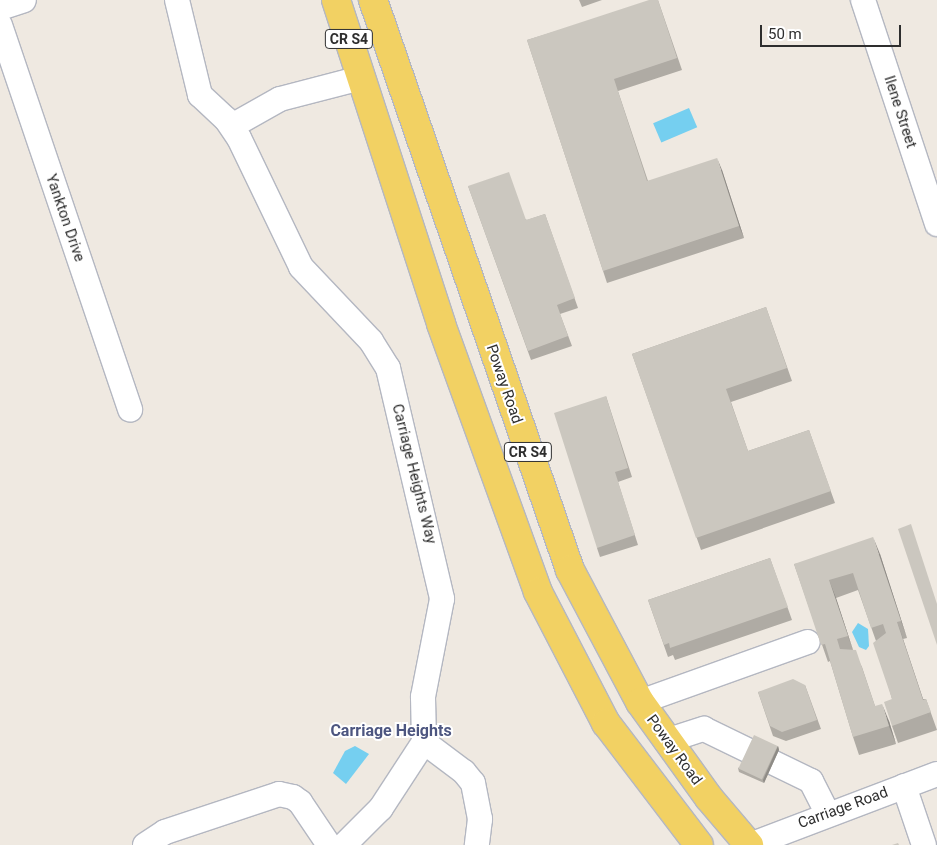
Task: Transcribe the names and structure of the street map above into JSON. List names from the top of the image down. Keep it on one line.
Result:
{"streets":{"main road":["CR S4","Poway Road"],"street":["Ilene Street","Yankton Drive","Carriage Heights Way","Carriage Road"]},"crossings":[["Poway Road","Carriage Road"]],"districts":["Carriage Heights"],"scale_bar":"50 m"}
